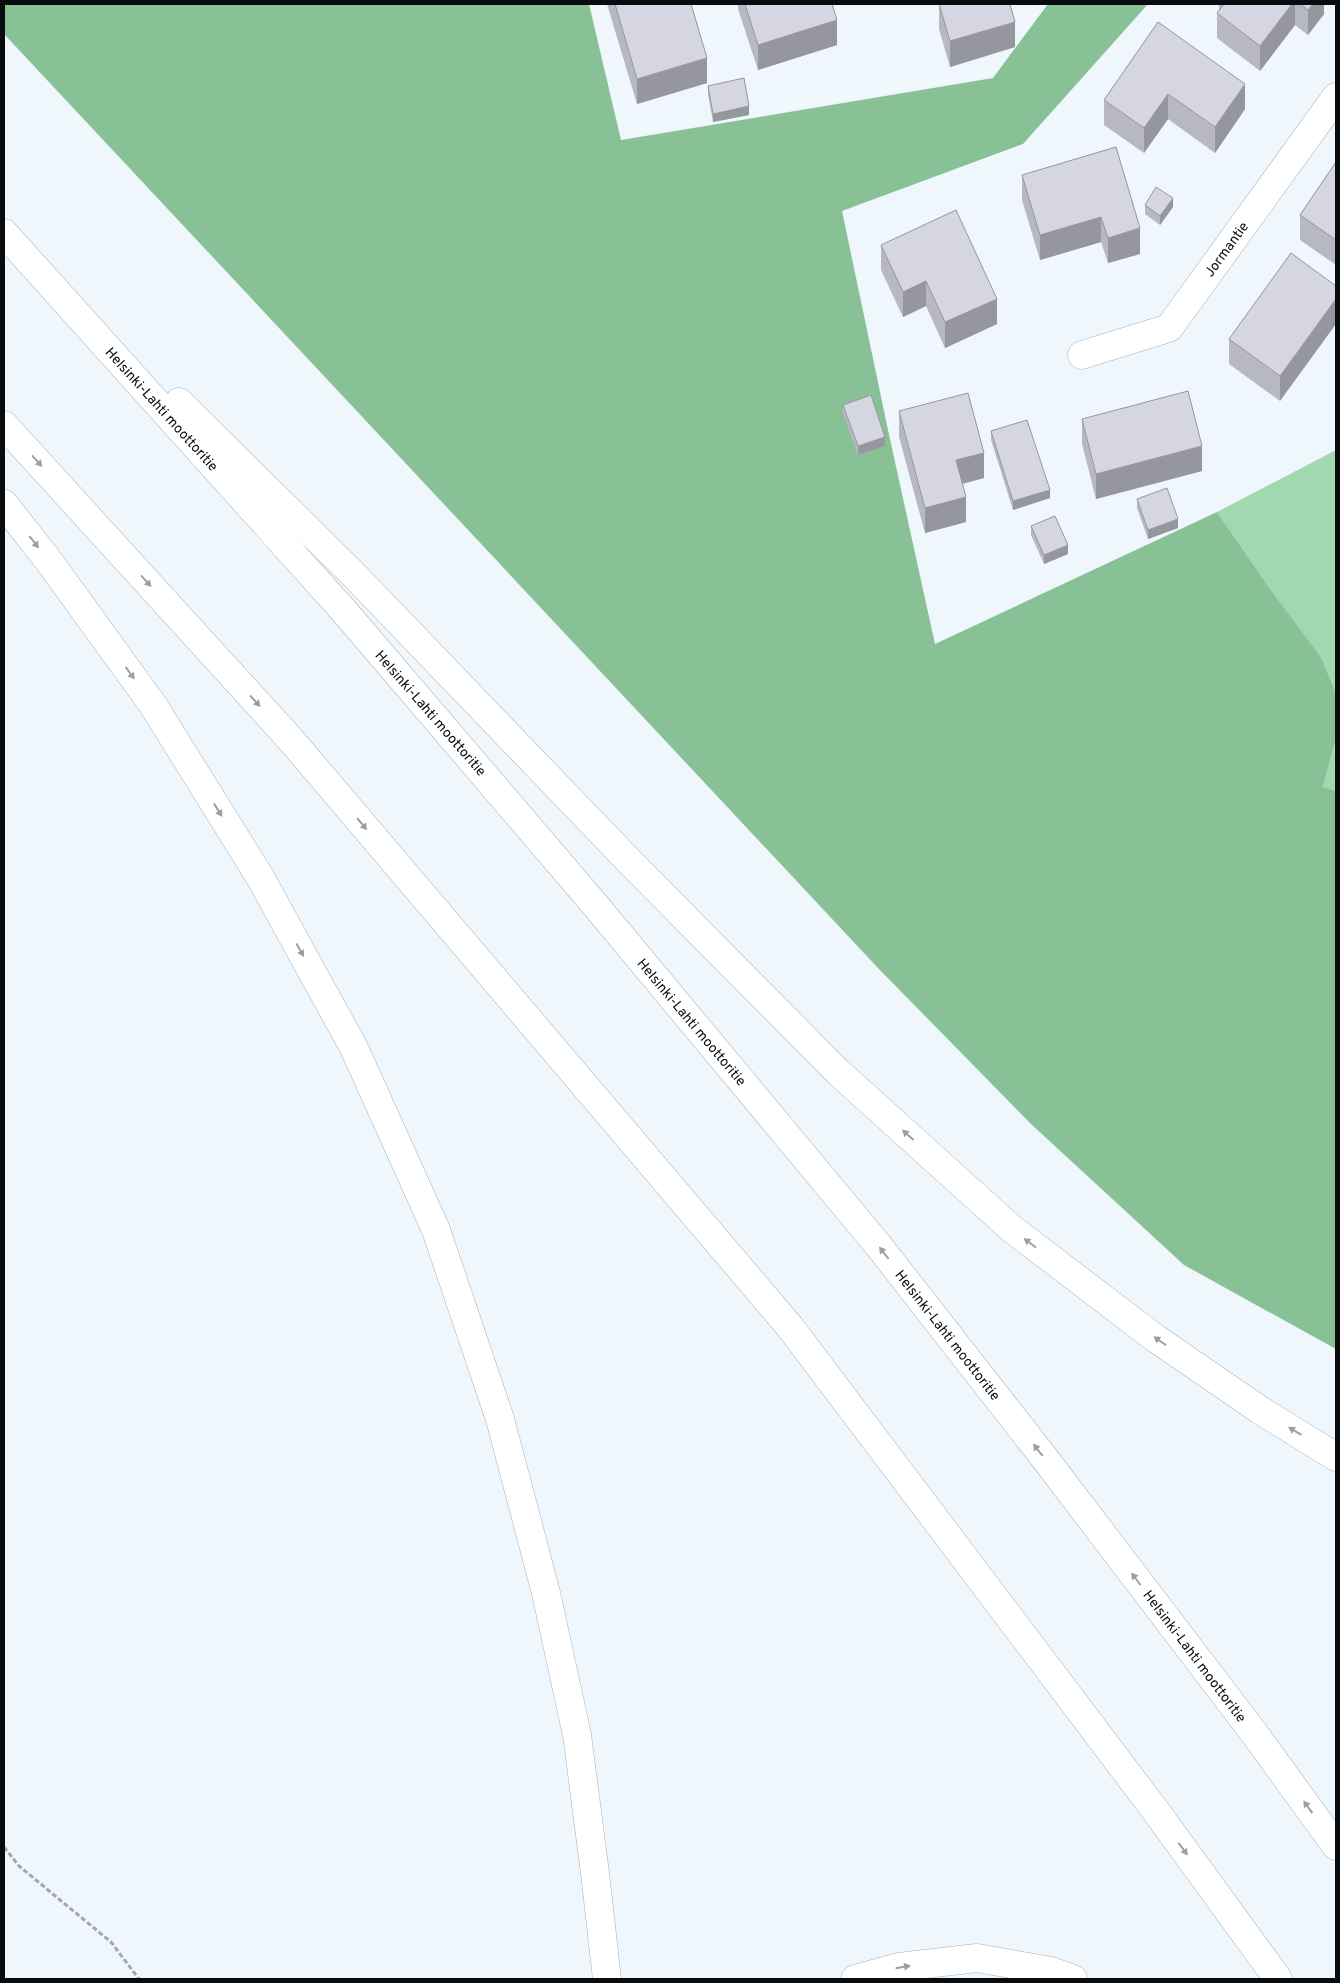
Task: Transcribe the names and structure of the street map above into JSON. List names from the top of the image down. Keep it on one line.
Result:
{"streets":{"main road":["Jormantie","Helsinki-Lahti moottoritie"]}}
